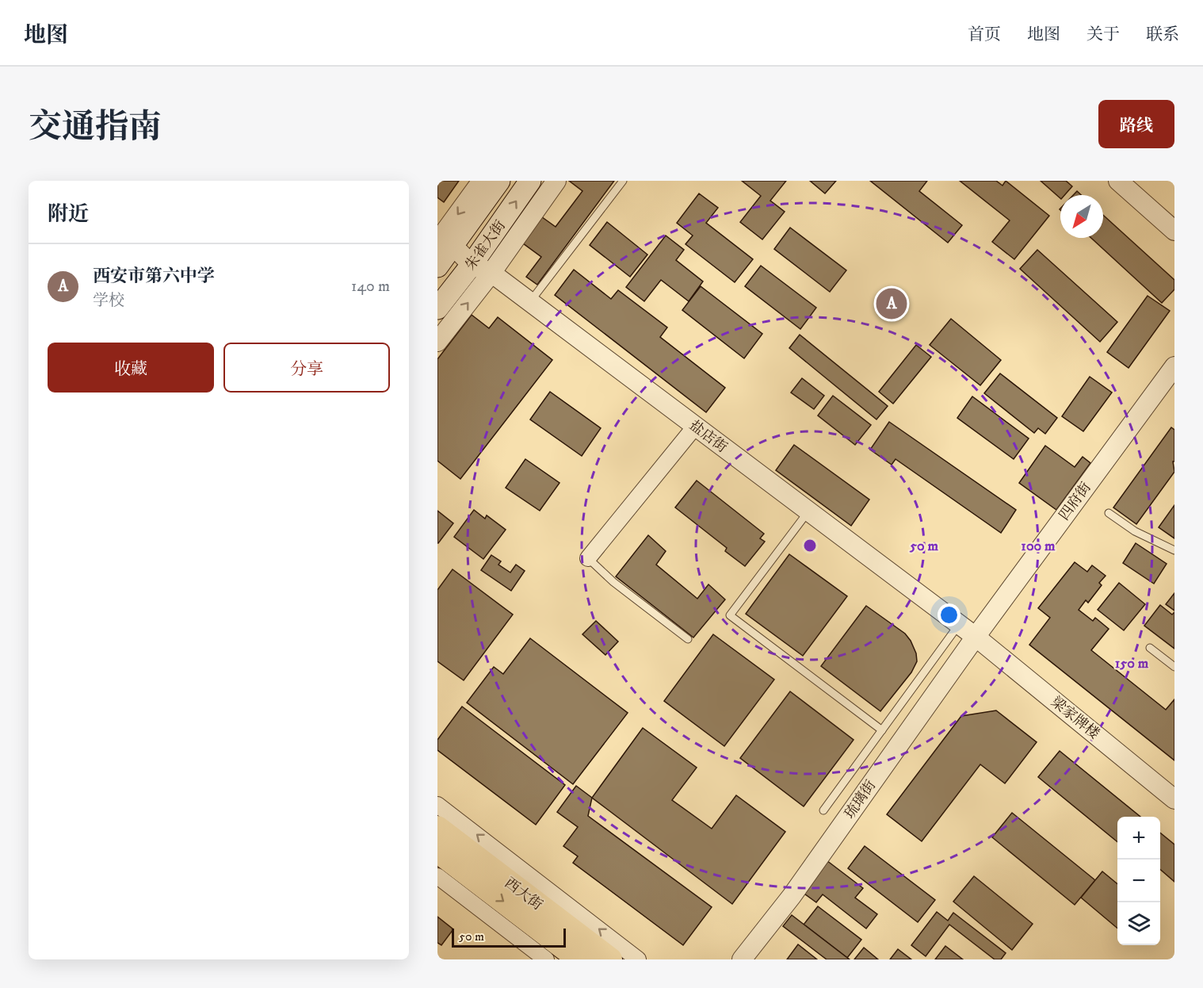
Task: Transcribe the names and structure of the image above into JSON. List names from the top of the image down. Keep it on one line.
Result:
{"streets":{"main road":["朱雀大街","西大街"],"street":["盐店街","四府街","梁家牌楼","琉璃街"]},"crossings":[["朱雀大街","盐店街"],["盐店街","四府街"],["盐店街","梁家牌楼"],["盐店街","琉璃街"],["四府街","梁家牌楼"],["四府街","琉璃街"],["梁家牌楼","琉璃街"]],"scale_bar":"50 m","north":"bottom left","page":{"header":"地图","nav":["首页","地图","关于","联系"],"title":"交通指南","buttons":["路线",["收藏","分享"]],"heading":"附近","list":[{"mark":"A","name":"西安市第六中学","note":"学校","value":"140 m"}],"pins":"A","map_buttons":["+","−"],"scale":"50 m"},"rings":["50 m","100 m","150 m"]}
